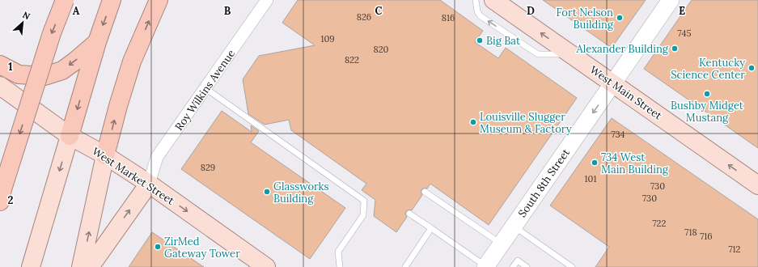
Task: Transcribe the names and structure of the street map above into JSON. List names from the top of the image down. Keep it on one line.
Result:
{"streets":{"main road":["West Main Street","West Market Street"],"street":["Roy Wilkins Avenue","South 8th Street"]},"crossings":[["Roy Wilkins Avenue","West Market Street"],["West Main Street","South 8th Street"]],"one_way":["West Main Street","West Market Street","South 8th Street"],"places":["Fort Nelson Building","Big Bat","Alexander Building","Kentucky Science Center","Bushby Midget Mustang","Louisville Slugger Museum & Factory","734 West Main Building","Glassworks Building","ZirMed Gateway Tower"],"house_numbers":["826","816","745","109","820","822","734","829","101","730","730","722","718","716","712"],"north":"top right","grid":{"columns":["A","B","C","D","E"],"rows":["1","2"]}}
